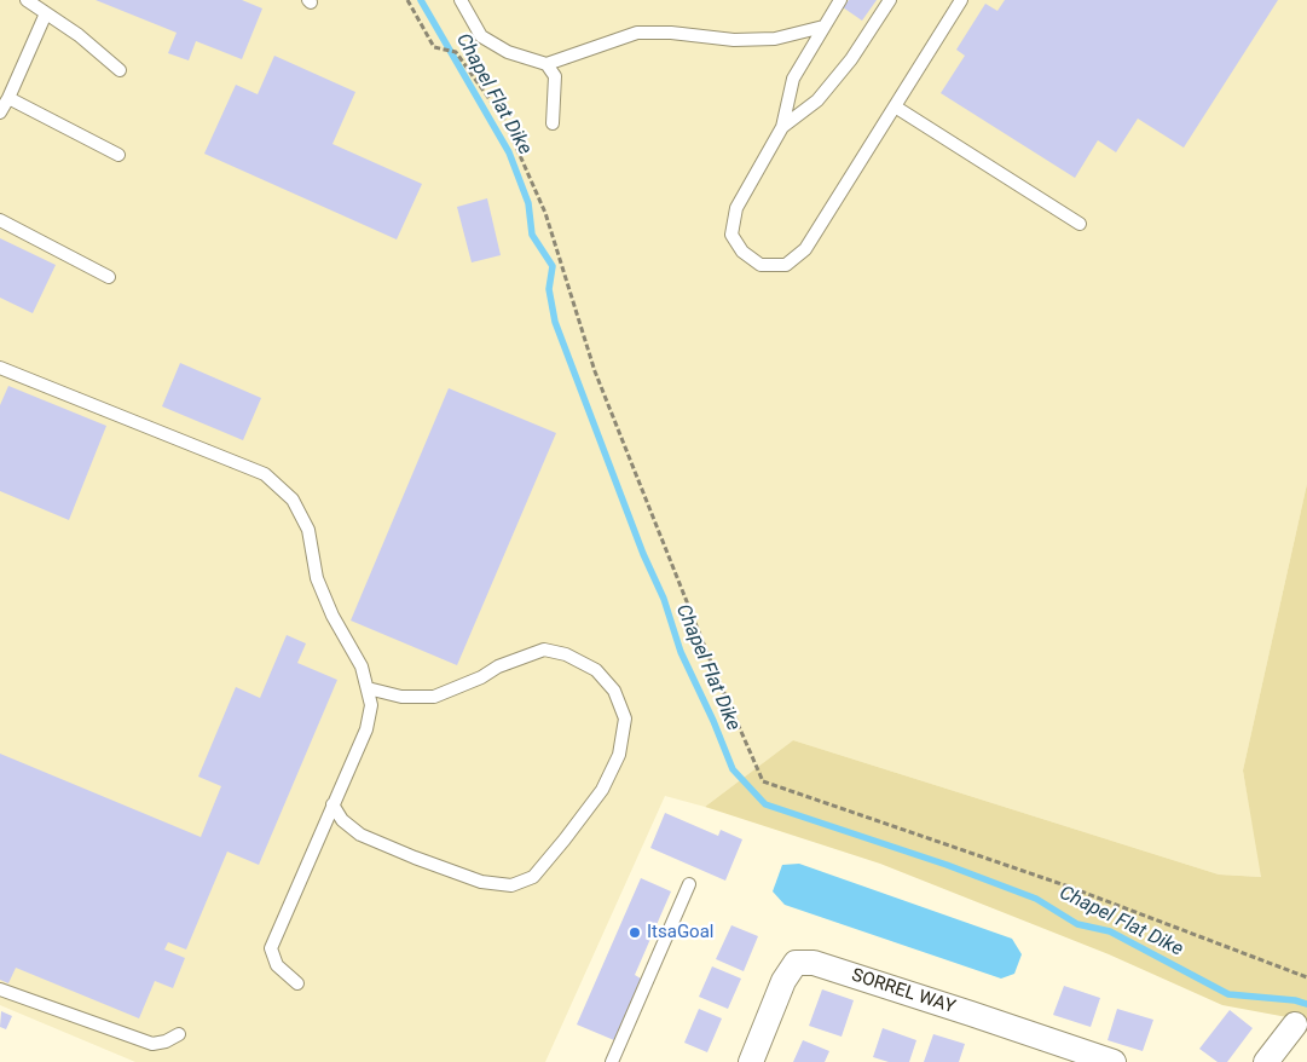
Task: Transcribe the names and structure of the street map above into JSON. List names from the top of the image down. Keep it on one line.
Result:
{"streets":{"street":["SORREL WAY"]},"water":["Chapel Flat Dike"],"places":["ItsaGoal"]}
